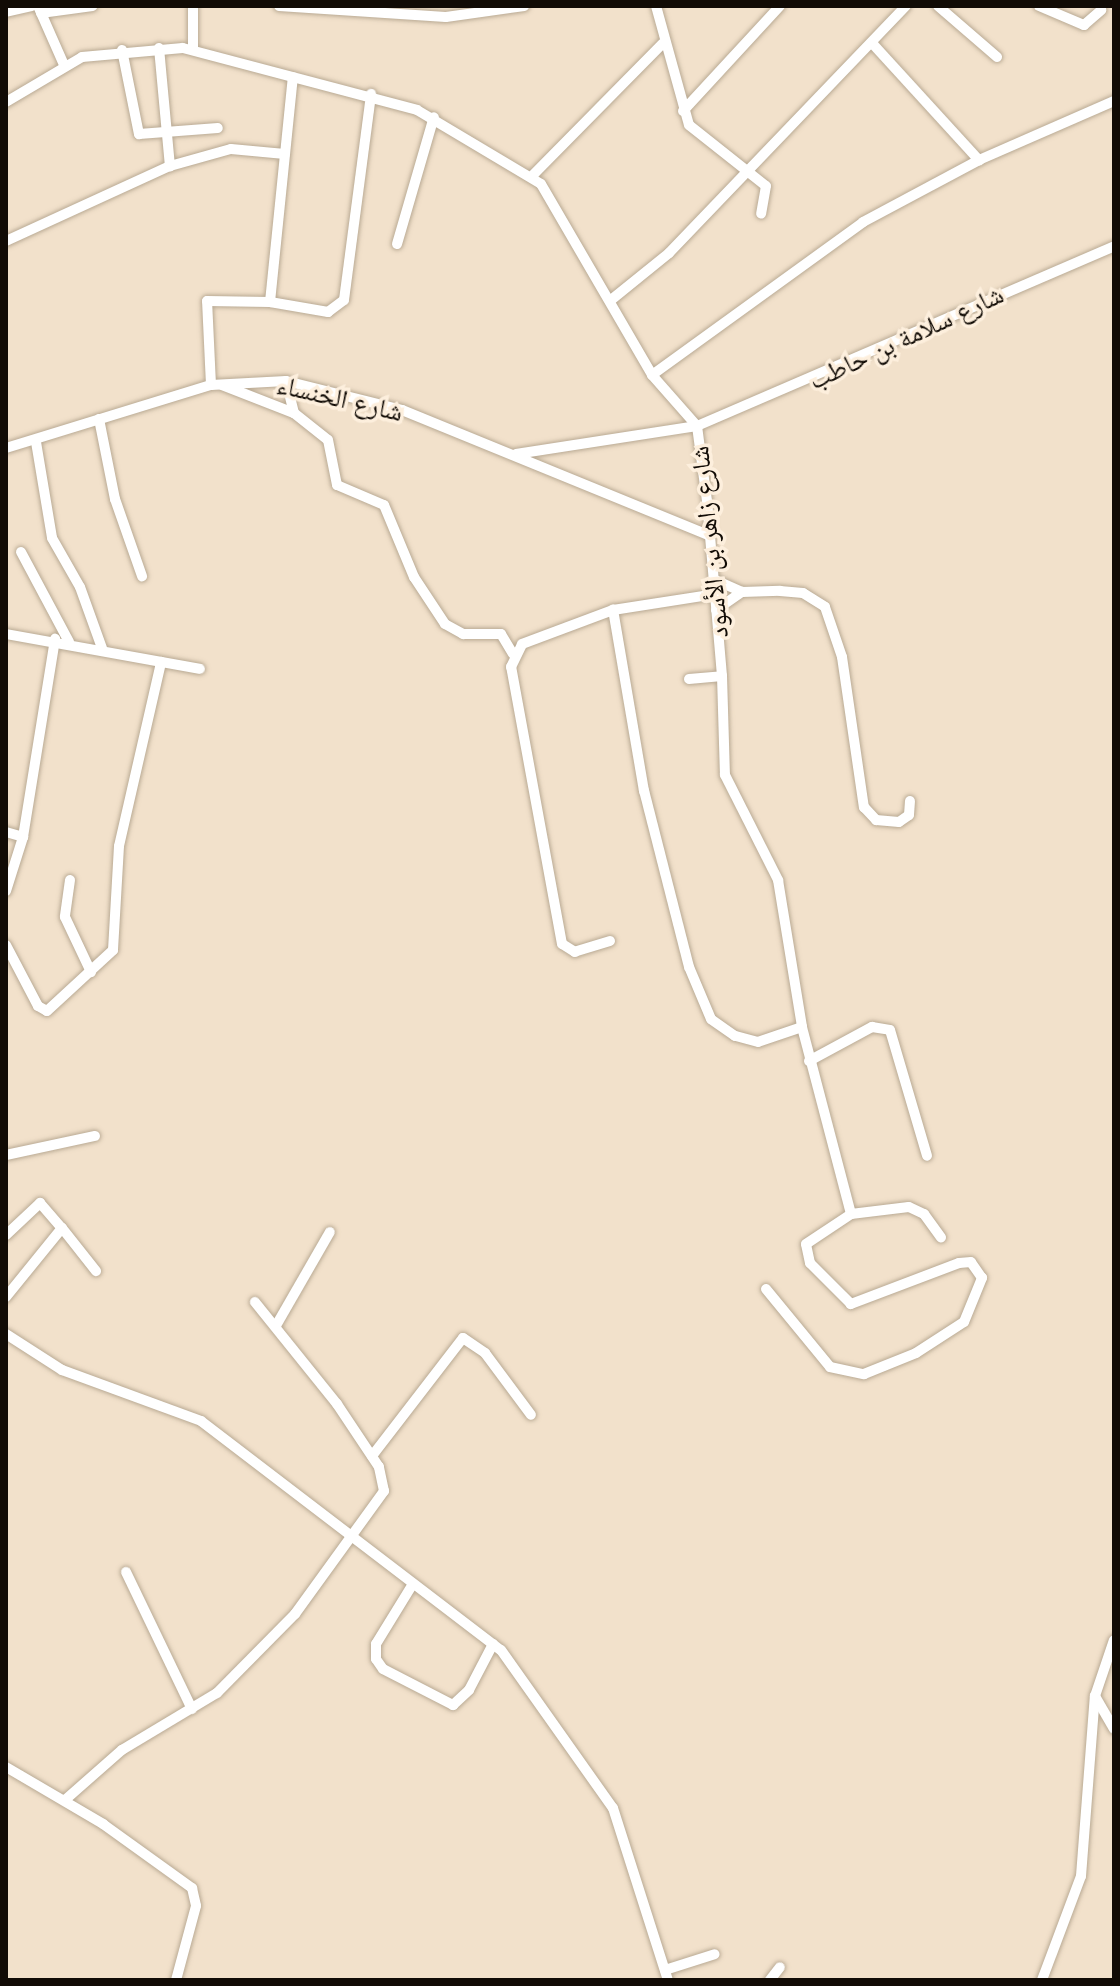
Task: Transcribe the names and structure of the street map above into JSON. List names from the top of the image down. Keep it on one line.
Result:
{"streets":{"street":["شارع سلامة بن حاطب","شارع الخنساء","شارع زاهر بن الأسود"]},"crossings":[["شارع سلامة بن حاطب","شارع الخنساء"],["شارع سلامة بن حاطب","شارع زاهر بن الأسود"],["شارع الخنساء","شارع زاهر بن الأسود"]]}
